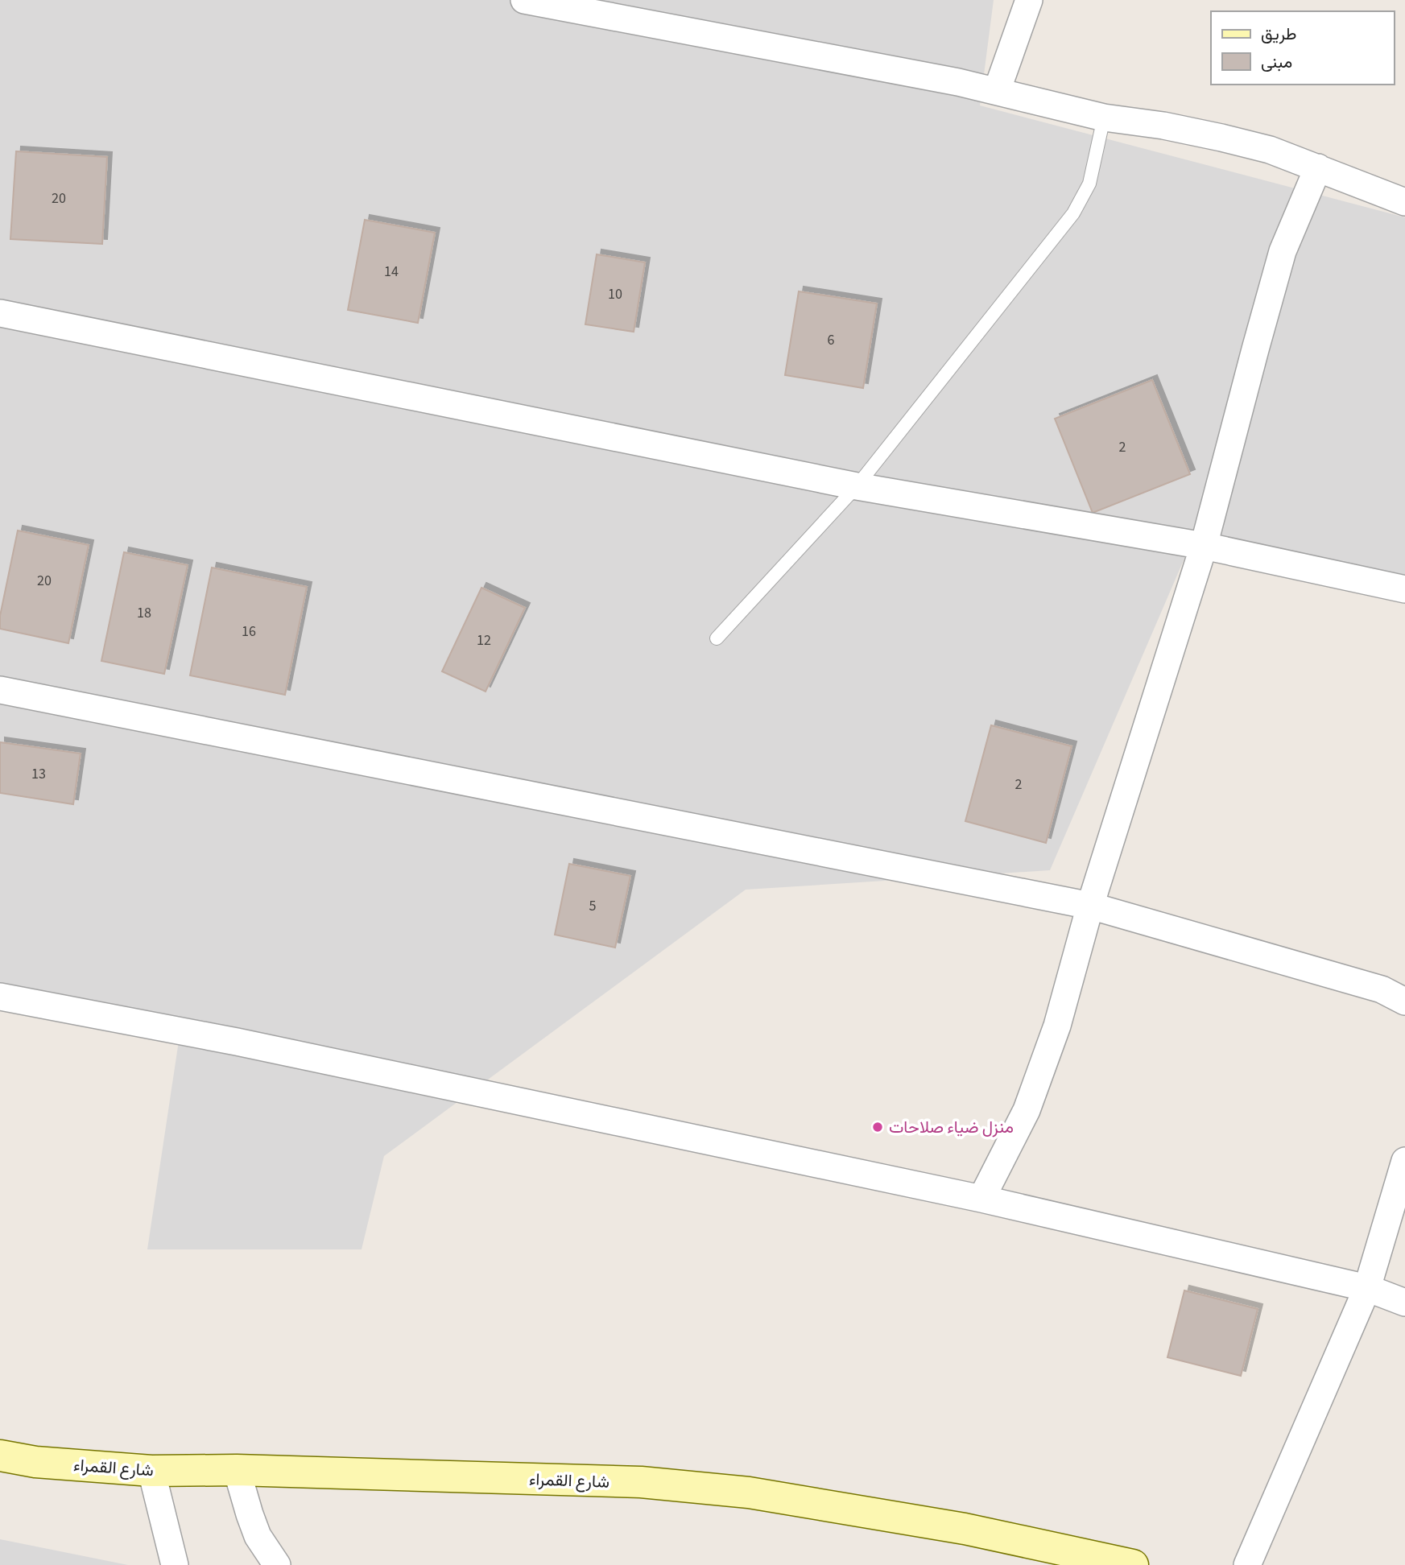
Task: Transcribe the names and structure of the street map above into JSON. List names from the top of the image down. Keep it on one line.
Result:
{"streets":{"street":["شارع القمراء"]},"places":["منزل ضياء صلاحات"],"house_numbers":["20","14","10","6","2","20","18","16","12","13","2","5"],"legend":["طريق","مبنى"]}
